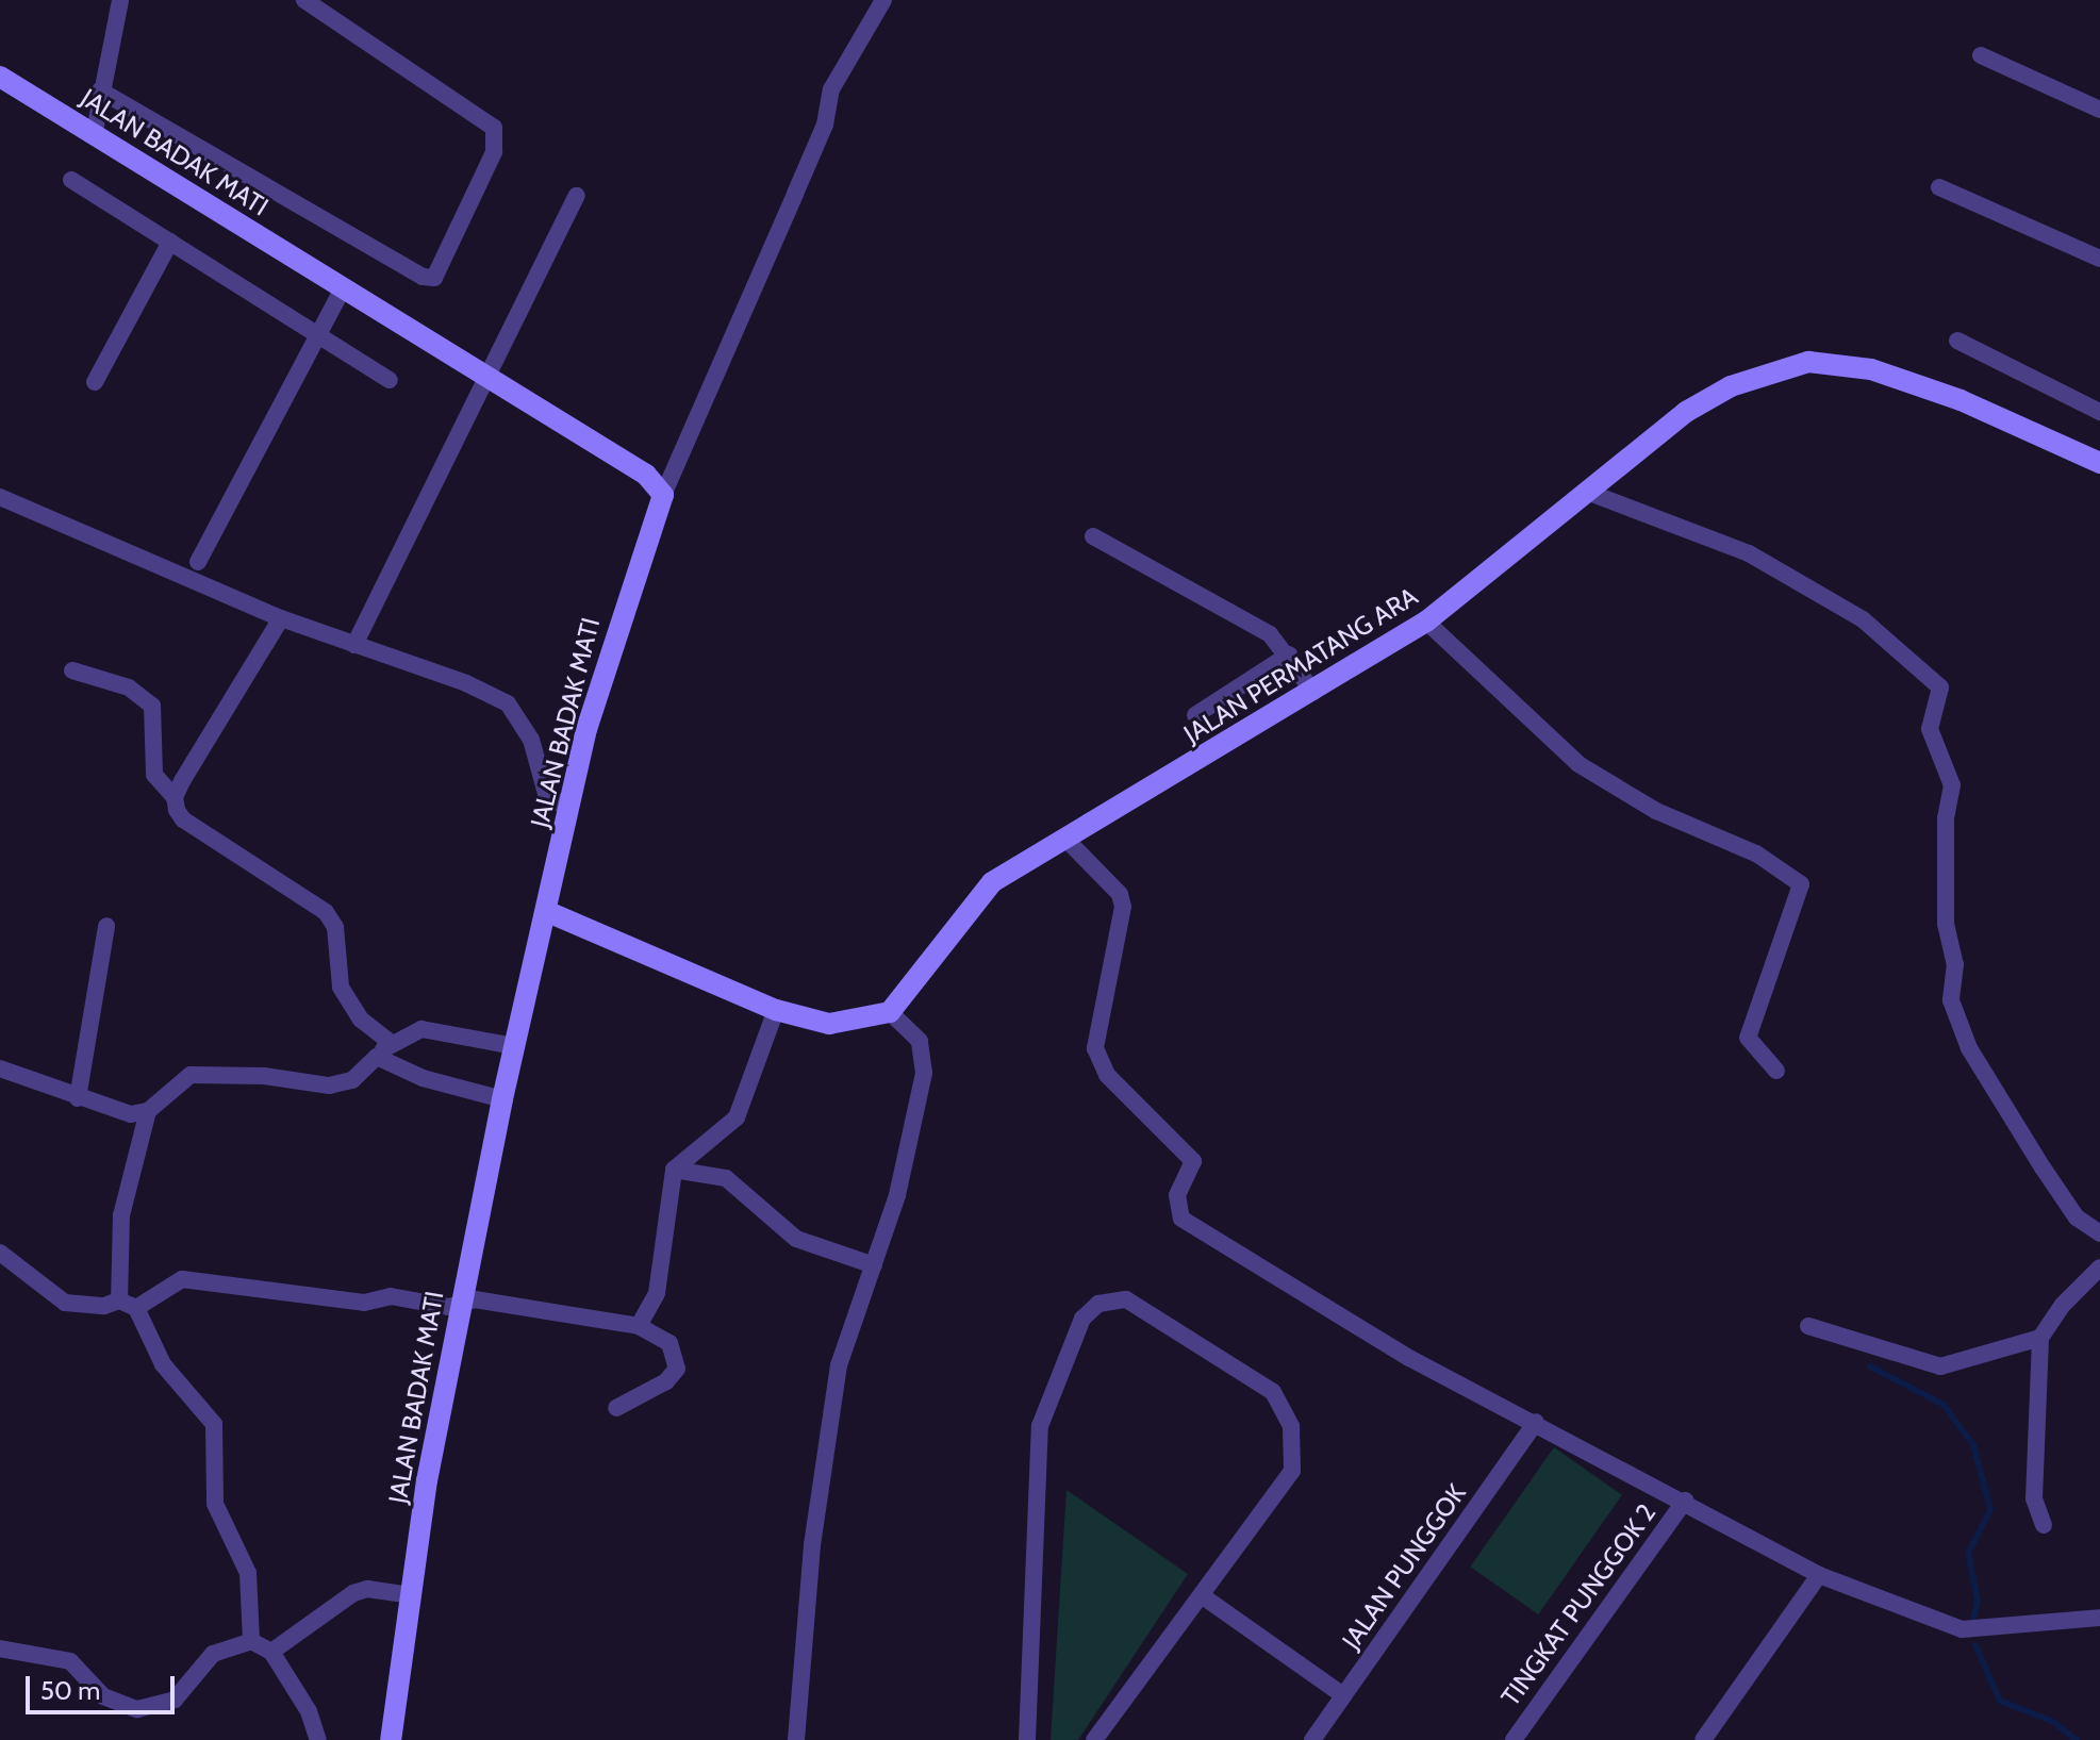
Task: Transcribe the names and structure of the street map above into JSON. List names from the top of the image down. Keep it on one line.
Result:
{"streets":{"main road":["JALAN BADAK MATI","JALAN PERMATANG ARA"],"street":["JALAN PUNGGOK","TINGKAT PUNGGOK 2"]},"scale_bar":"50 m"}
